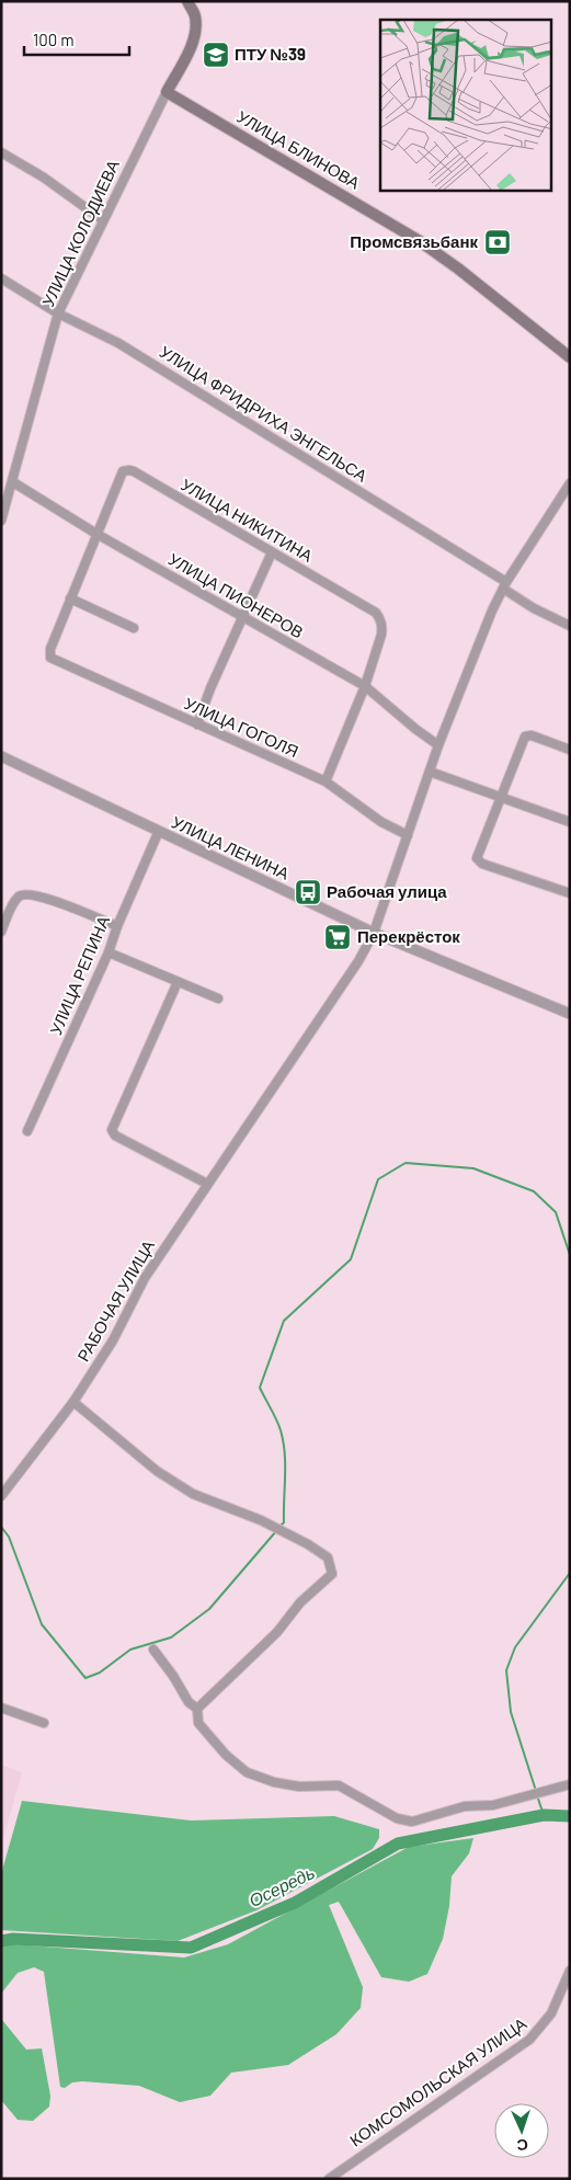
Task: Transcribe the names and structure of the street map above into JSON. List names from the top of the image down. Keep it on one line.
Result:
{"streets":{"main road":["УЛИЦА БЛИНОВА"],"street":["УЛИЦА КОЛОДИЕВА","УЛИЦА ФРИДРИХА ЭНГЕЛЬСА","УЛИЦА НИКИТИНА","УЛИЦА ПИОНЕРОВ","УЛИЦА ГОГОЛЯ","УЛИЦА ЛЕНИНА","УЛИЦА РЕПИНА","РАБОЧАЯ УЛИЦА","КОМСОМОЛЬСКАЯ УЛИЦА"]},"crossings":[["УЛИЦА БЛИНОВА","УЛИЦА КОЛОДИЕВА"],["УЛИЦА КОЛОДИЕВА","УЛИЦА ФРИДРИХА ЭНГЕЛЬСА"],["УЛИЦА КОЛОДИЕВА","УЛИЦА ПИОНЕРОВ"],["УЛИЦА ФРИДРИХА ЭНГЕЛЬСА","РАБОЧАЯ УЛИЦА"],["УЛИЦА НИКИТИНА","УЛИЦА ПИОНЕРОВ"],["УЛИЦА НИКИТИНА","УЛИЦА ГОГОЛЯ"],["УЛИЦА ПИОНЕРОВ","РАБОЧАЯ УЛИЦА"],["УЛИЦА ГОГОЛЯ","РАБОЧАЯ УЛИЦА"],["УЛИЦА ЛЕНИНА","УЛИЦА РЕПИНА"],["УЛИЦА ЛЕНИНА","РАБОЧАЯ УЛИЦА"]],"water":["Осередь"],"places":{"school or university":["ПТУ №39"],"bank":["Промсвязьбанк"],"bus stop":["Рабочая улица"],"supermarket":["Перекрёсток"]},"scale_bar":"100 m","north":"bottom"}
